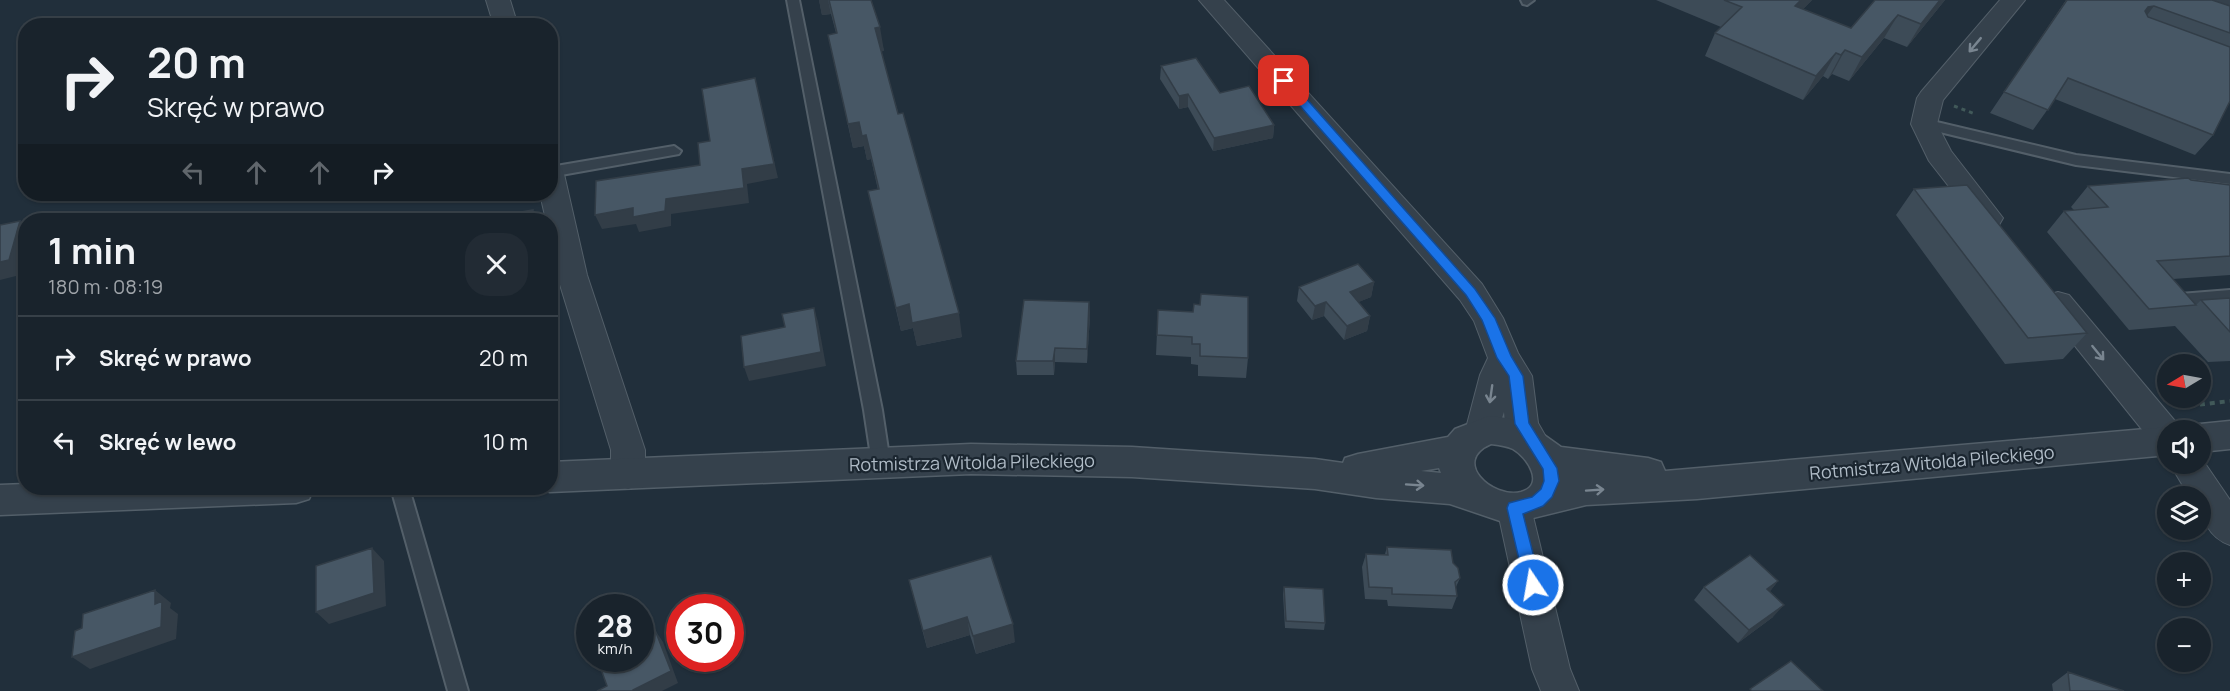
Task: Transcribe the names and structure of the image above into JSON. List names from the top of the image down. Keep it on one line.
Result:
{"streets":{"street":["Rotmistrza Witolda Pileckiego"]},"north":"left","page":{"turn":["20 m","Skręć w prawo"],"heading":["1 min","180 m · 08:19"],"list":[{"name":"Skręć w prawo","value":"20 m"},{"name":"Skręć w lewo","value":"10 m"}],"map_buttons":["+","−"],"speed":"28 km/h","limit":"30"}}
